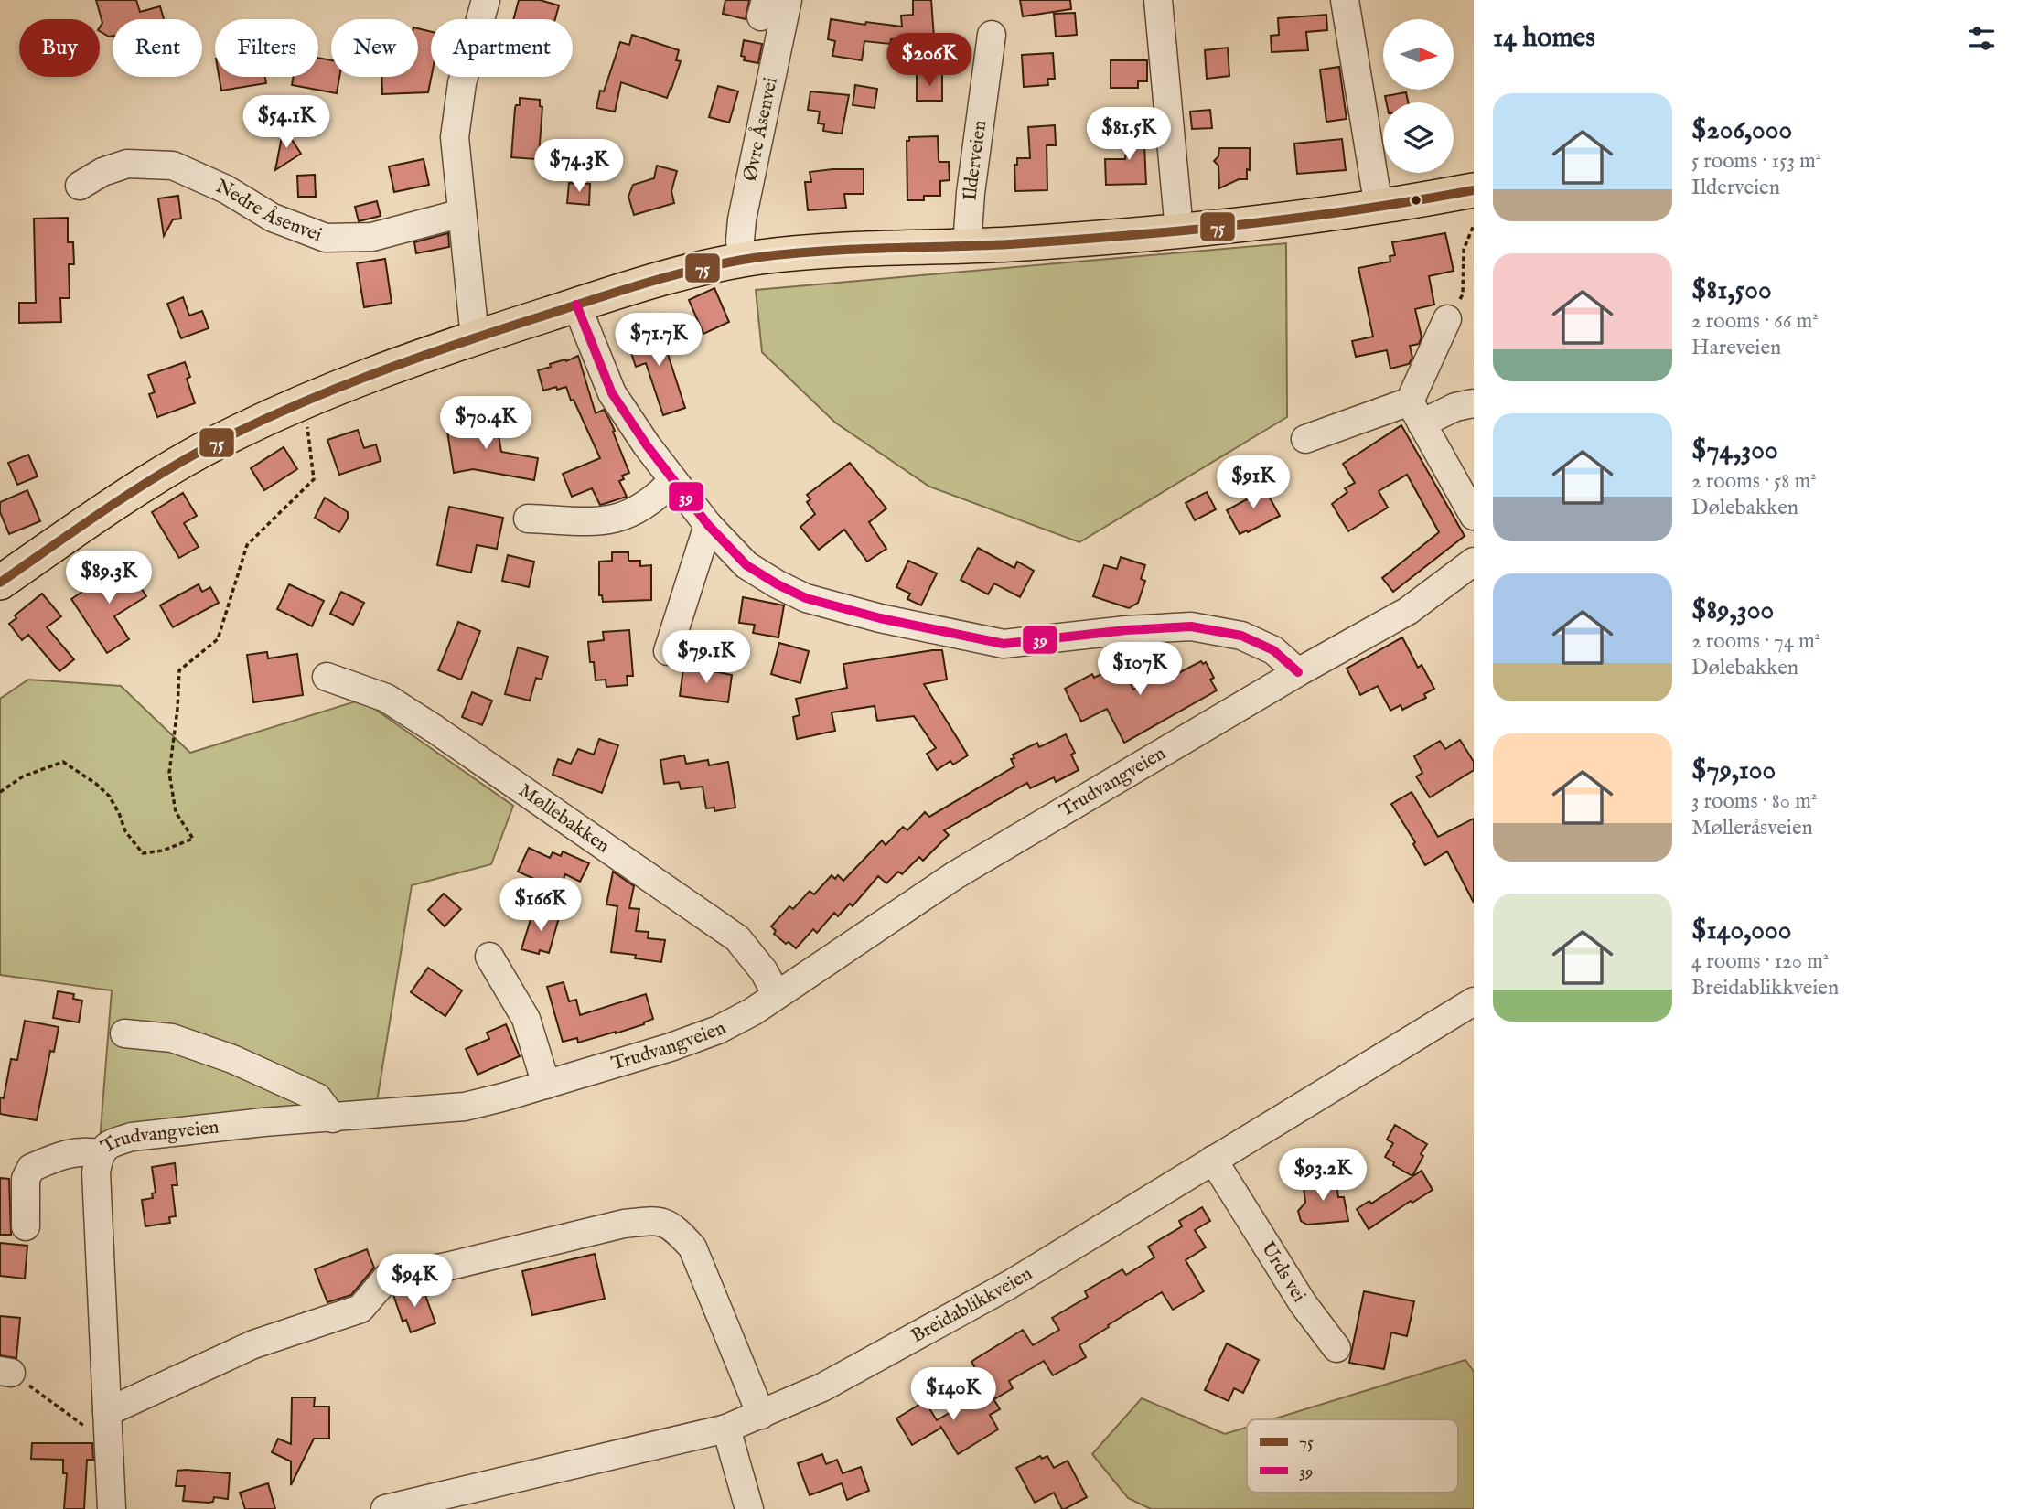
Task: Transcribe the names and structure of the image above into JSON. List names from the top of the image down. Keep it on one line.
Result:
{"streets":{"street":["Øvre Åsenvei","Ilderveien","Nedre Åsenvei","Trudvangveien","Møllebakken","Urds vei","Breidablikkveien"]},"crossings":[["Trudvangveien","Møllebakken"],["Urds vei","Breidablikkveien"]],"lines":["transit line 75","transit line 39"],"legend":["75","39"],"north":"right","page":{"heading":"14 homes","chip":["Buy","Rent","Filters","New","Apartment"],"price":["$206K","$54.1K","$81.5K","$74.3K","$71.7K","$70.4K","$91K","$89.3K","$79.1K","$107K","$166K","$93.2K","$94K","$140K"],"list":[{"name":"$206,000","note":"5 rooms · 153 m² · Ilderveien"},{"name":"$81,500","note":"2 rooms · 66 m² · Hareveien"},{"name":"$74,300","note":"2 rooms · 58 m² · Dølebakken"},{"name":"$89,300","note":"2 rooms · 74 m² · Dølebakken"},{"name":"$79,100","note":"3 rooms · 80 m² · Mølleråsveien"},{"name":"$140,000","note":"4 rooms · 120 m² · Breidablikkveien"}]}}
